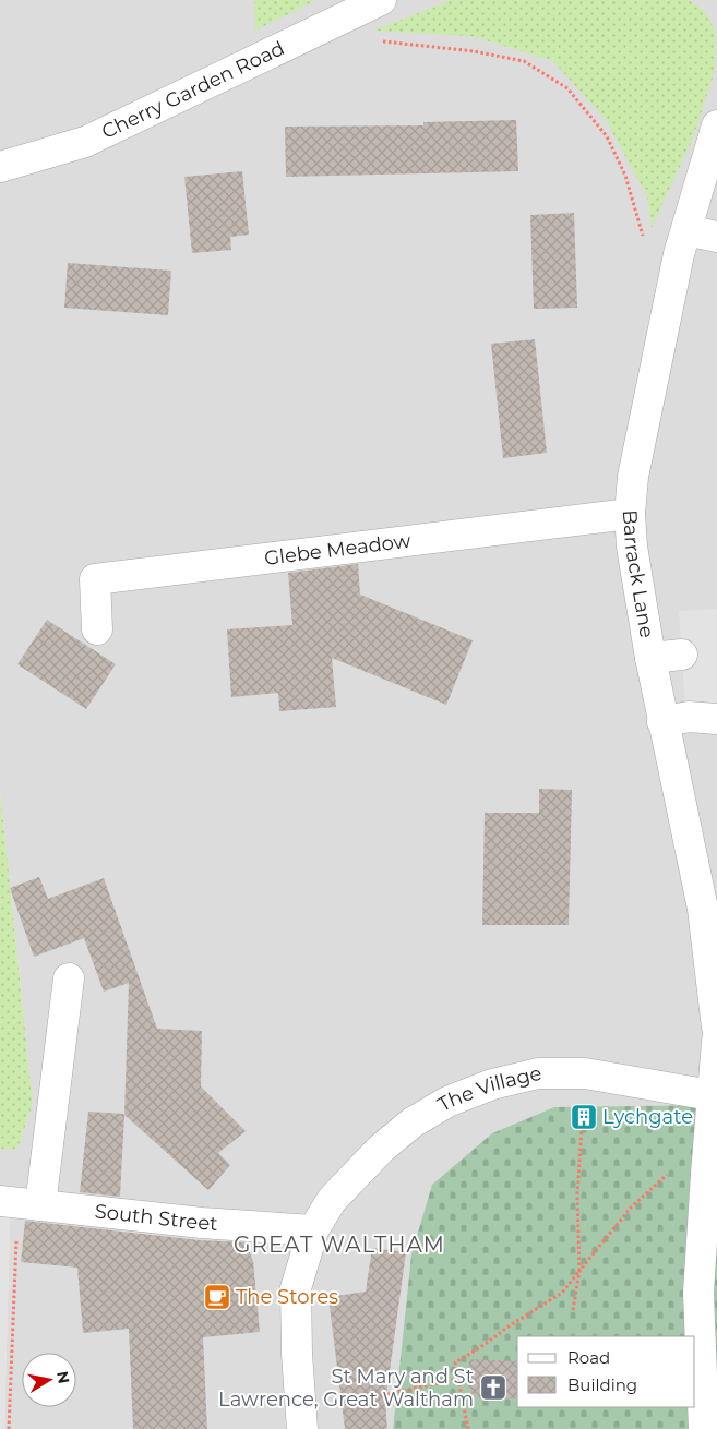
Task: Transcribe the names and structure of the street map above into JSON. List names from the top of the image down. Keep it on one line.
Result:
{"streets":{"street":["Cherry Garden Road","Glebe Meadow","Barrack Lane","The Village","South Street"]},"crossings":[["Glebe Meadow","Barrack Lane"],["The Village","South Street"]],"districts":["GREAT WALTHAM"],"places":{"building":["Lychgate"],"cafe":["The Stores"],"church":["St Mary and St Lawrence, Great Waltham"]},"legend":["Road","Building"],"north":"right"}
